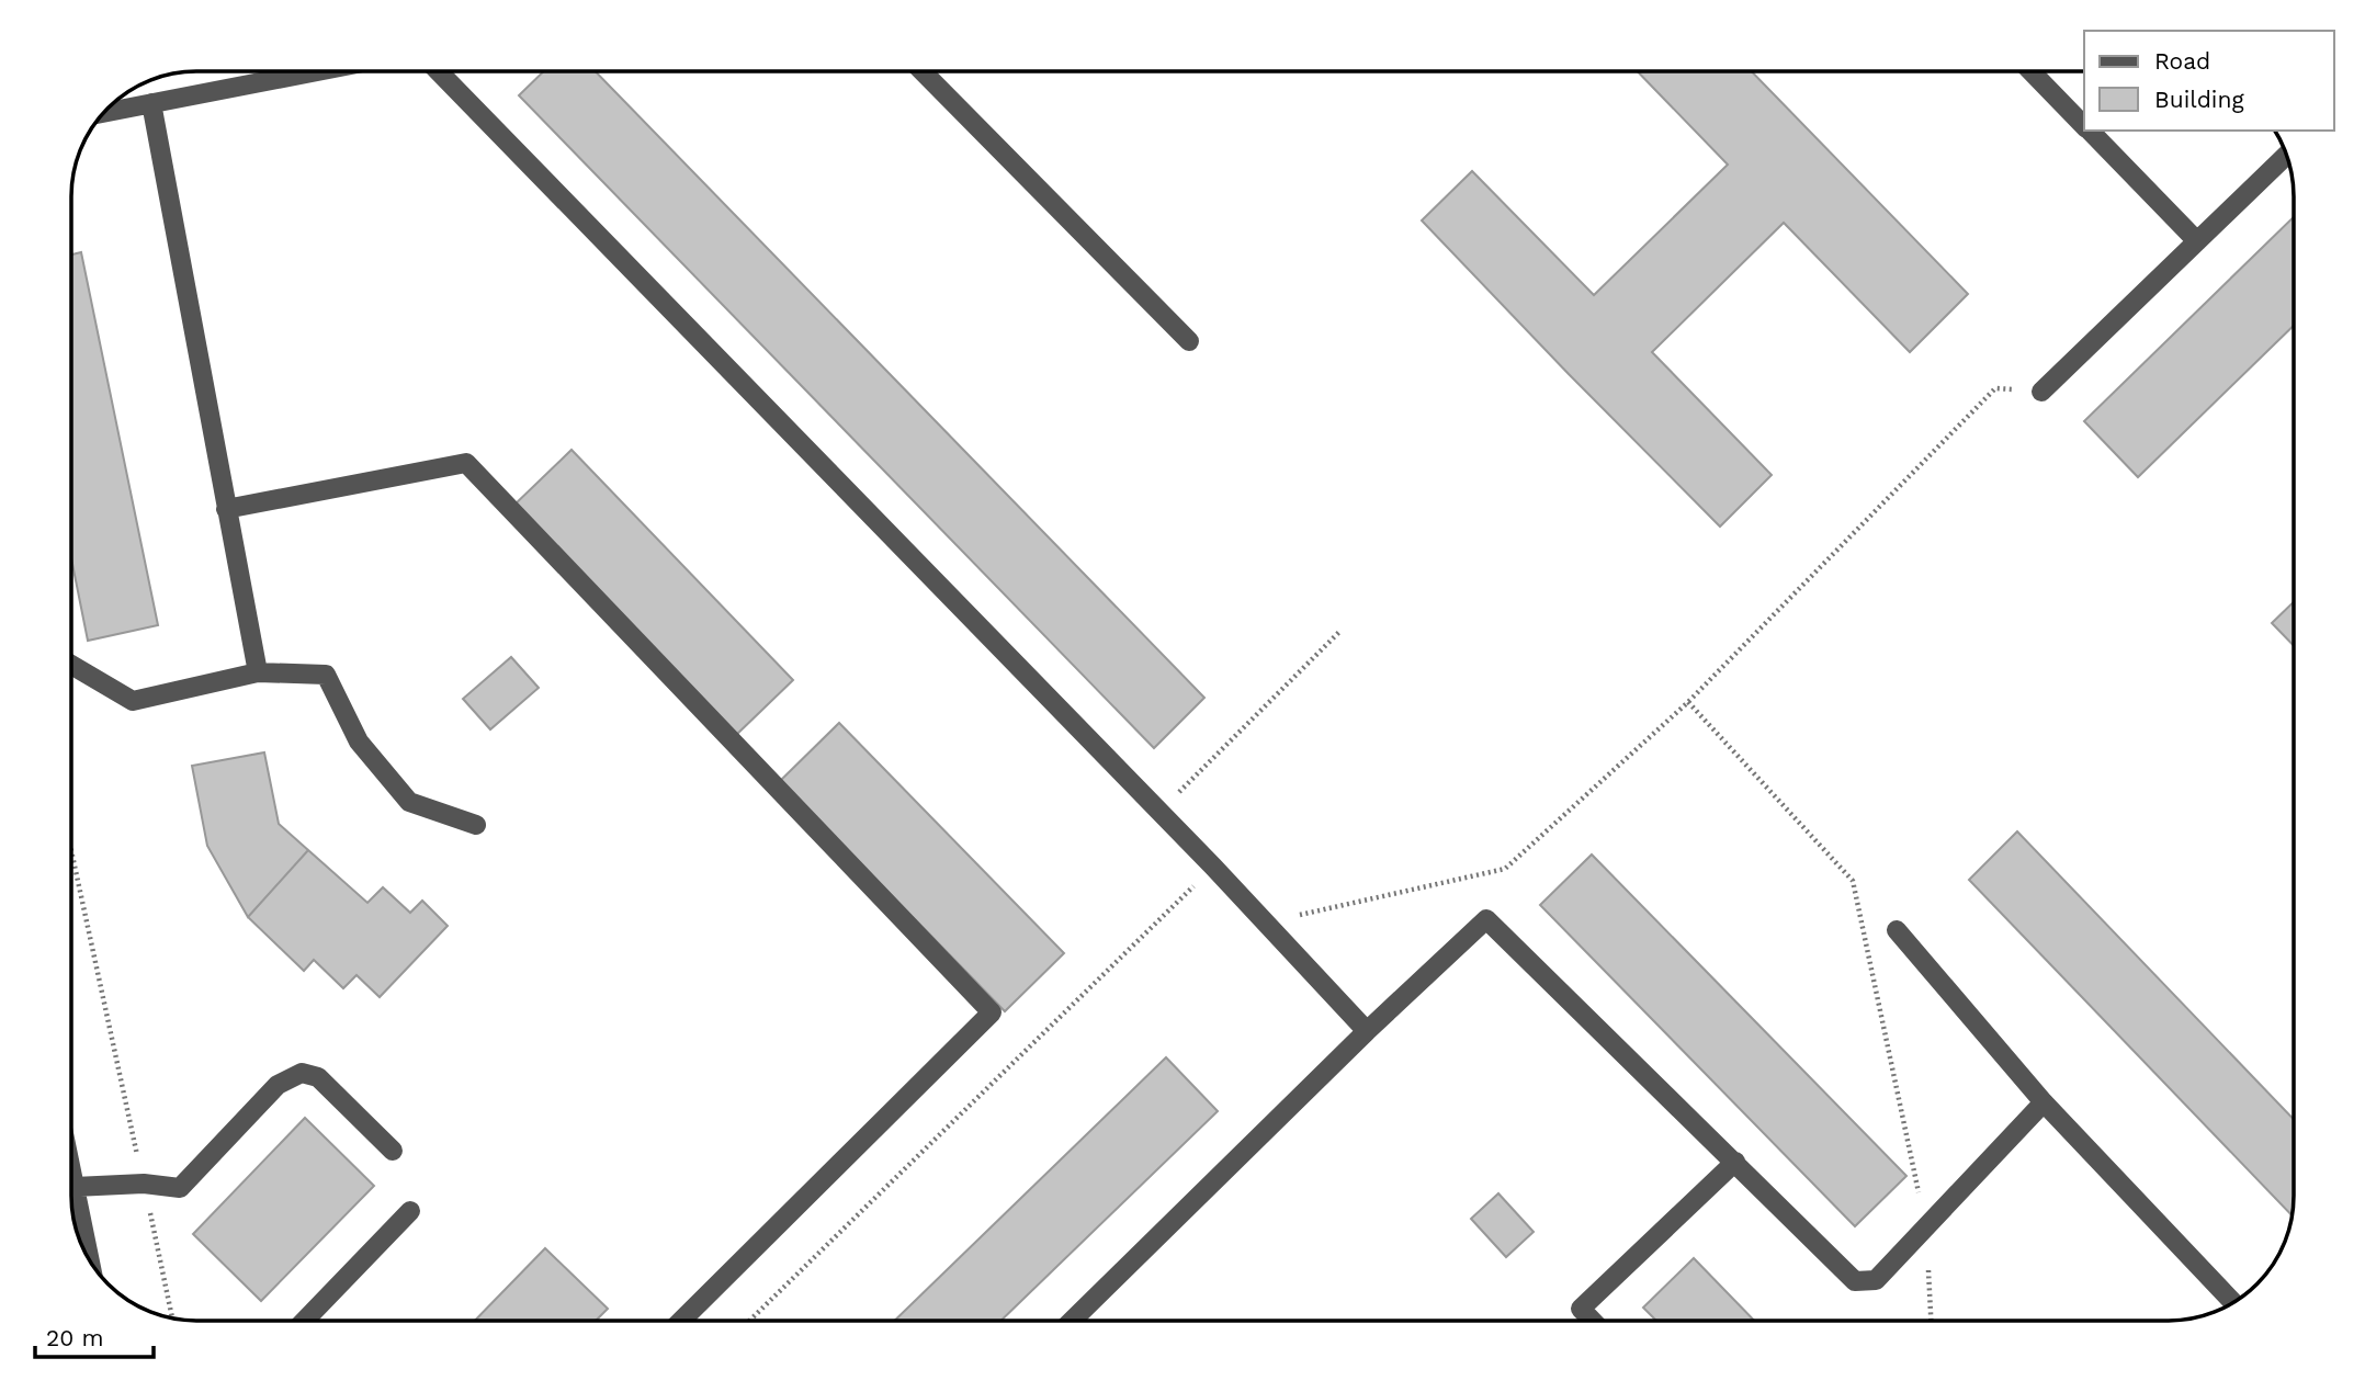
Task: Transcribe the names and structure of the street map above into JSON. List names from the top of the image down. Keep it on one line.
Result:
{"legend":["Road","Building"],"scale_bar":"20 m"}
